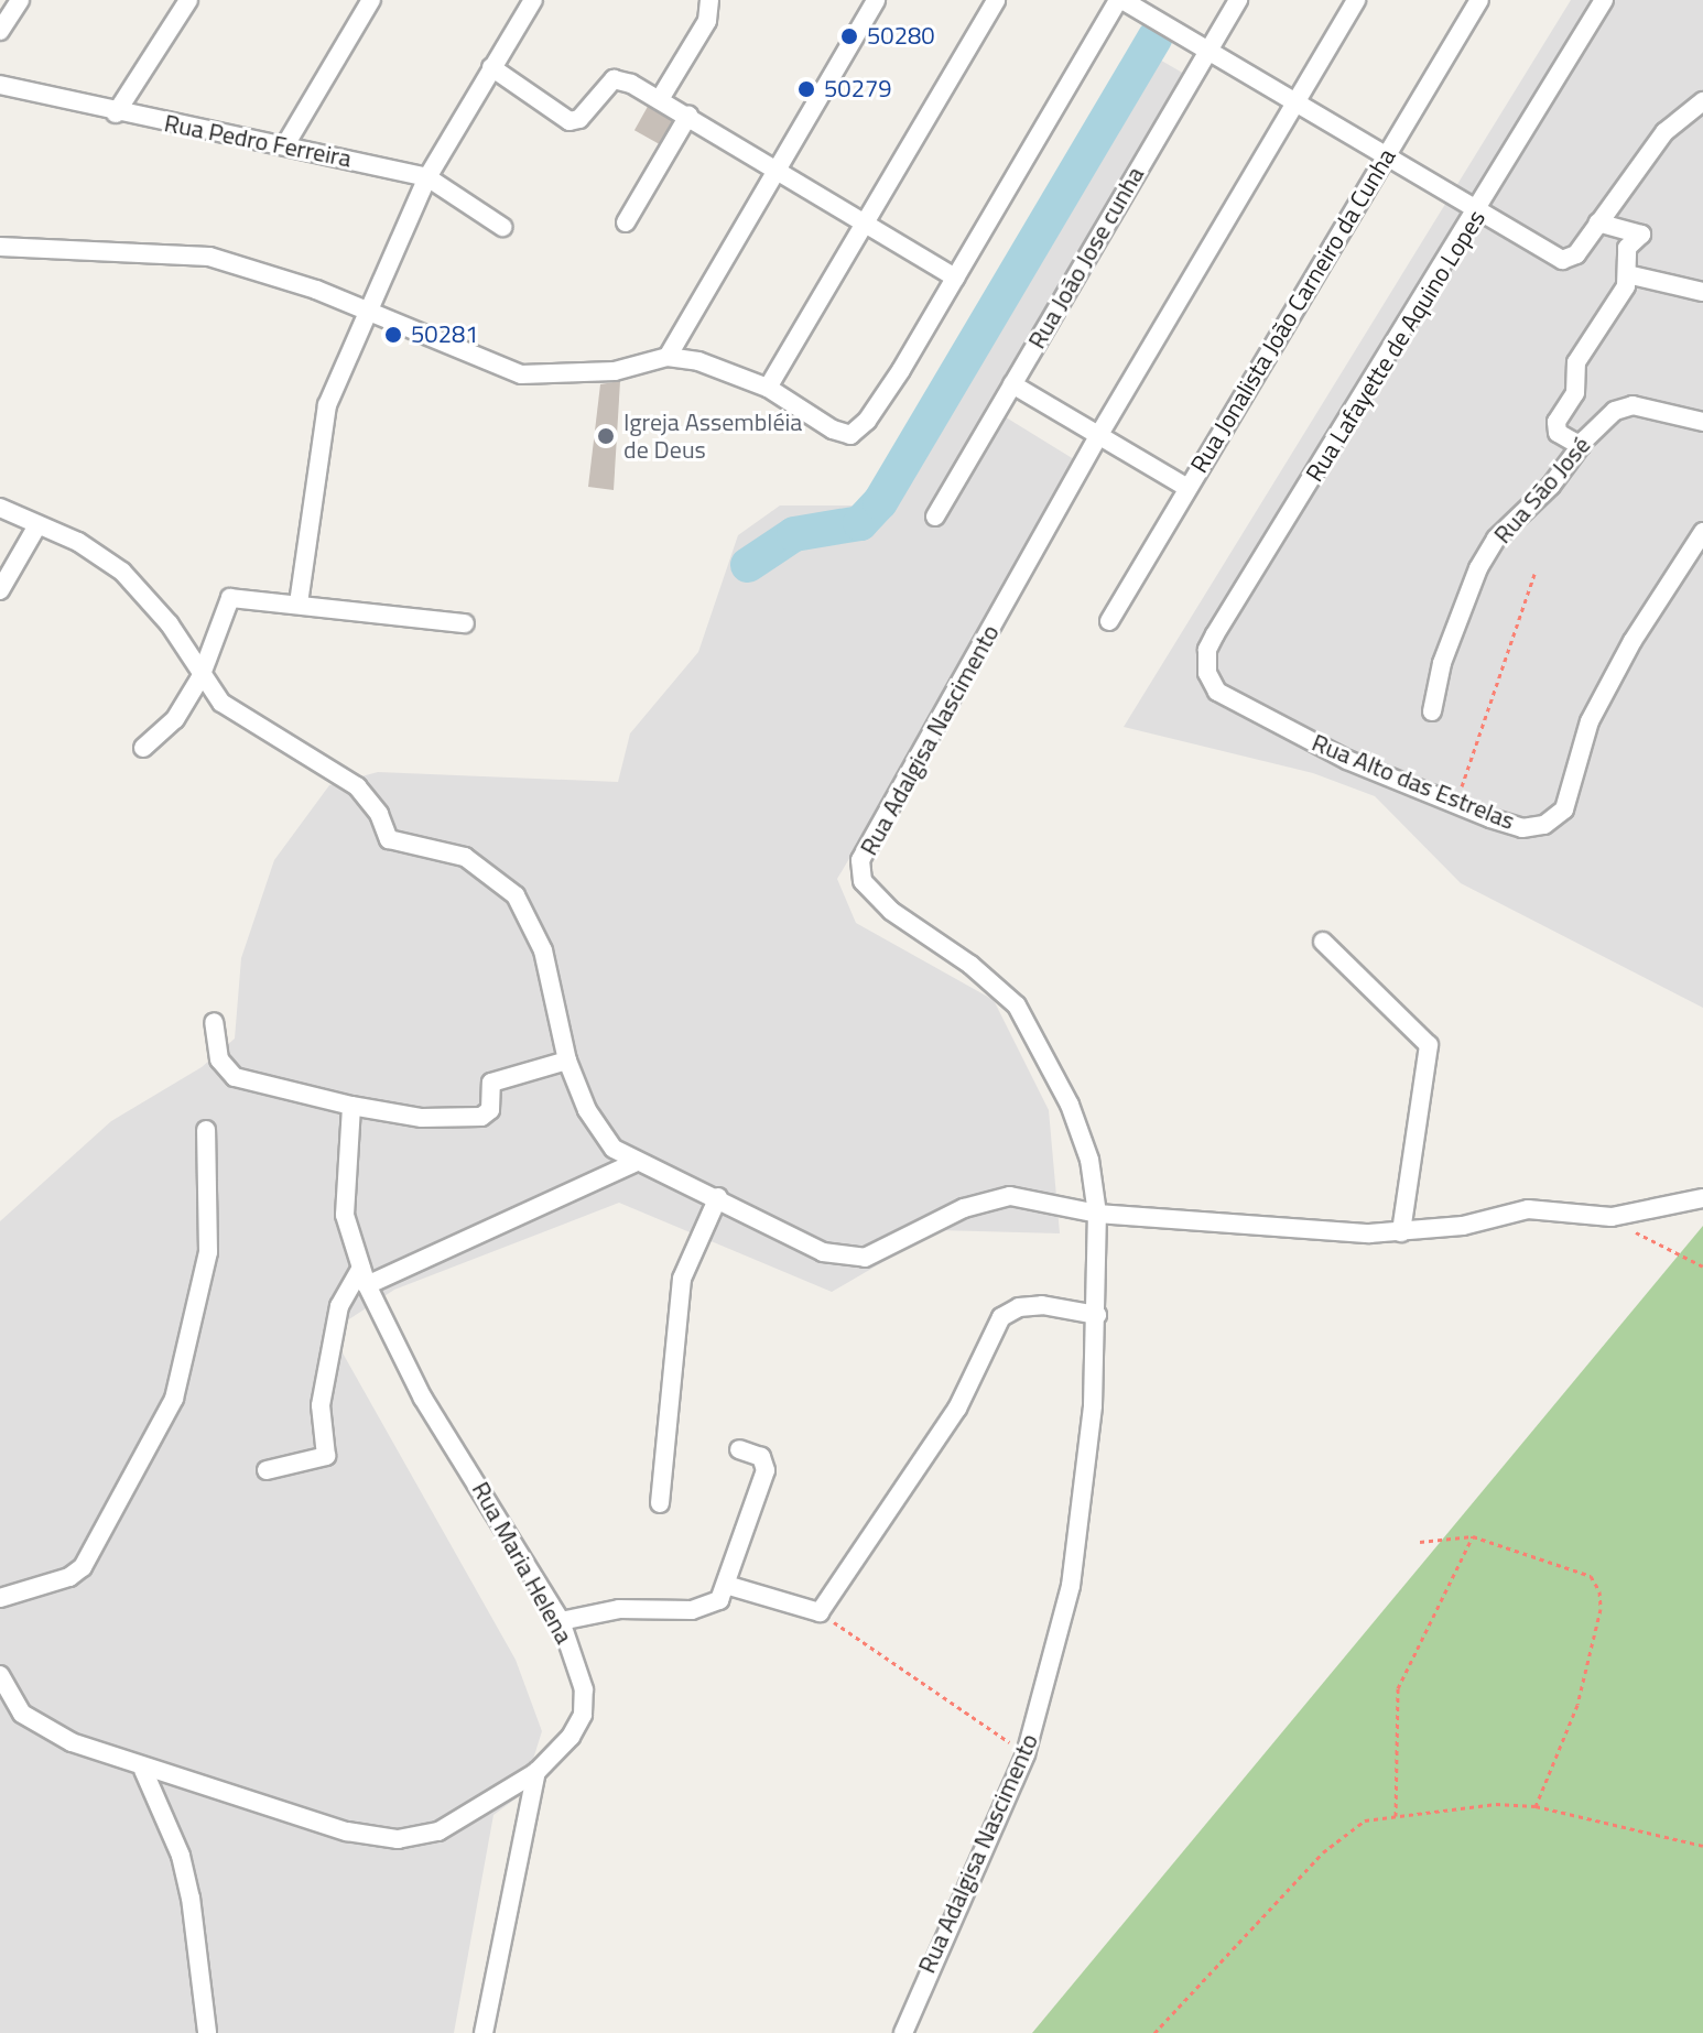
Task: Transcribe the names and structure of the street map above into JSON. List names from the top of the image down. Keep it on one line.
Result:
{"streets":{"street":["Rua Pedro Ferreira","Rua João Jose cunha","Rua Jonalista João Carneiro da Cunha","Rua Lafayette de Aquino Lopes","Rua São José","Rua Adalgisa Nascimento","Rua Alto das Estrelas","Rua Maria Helena"]},"crossings":[["Rua Lafayette de Aquino Lopes","Rua Alto das Estrelas"]],"places":["50280","50279","50281","Igreja Assembléia de Deus"]}
